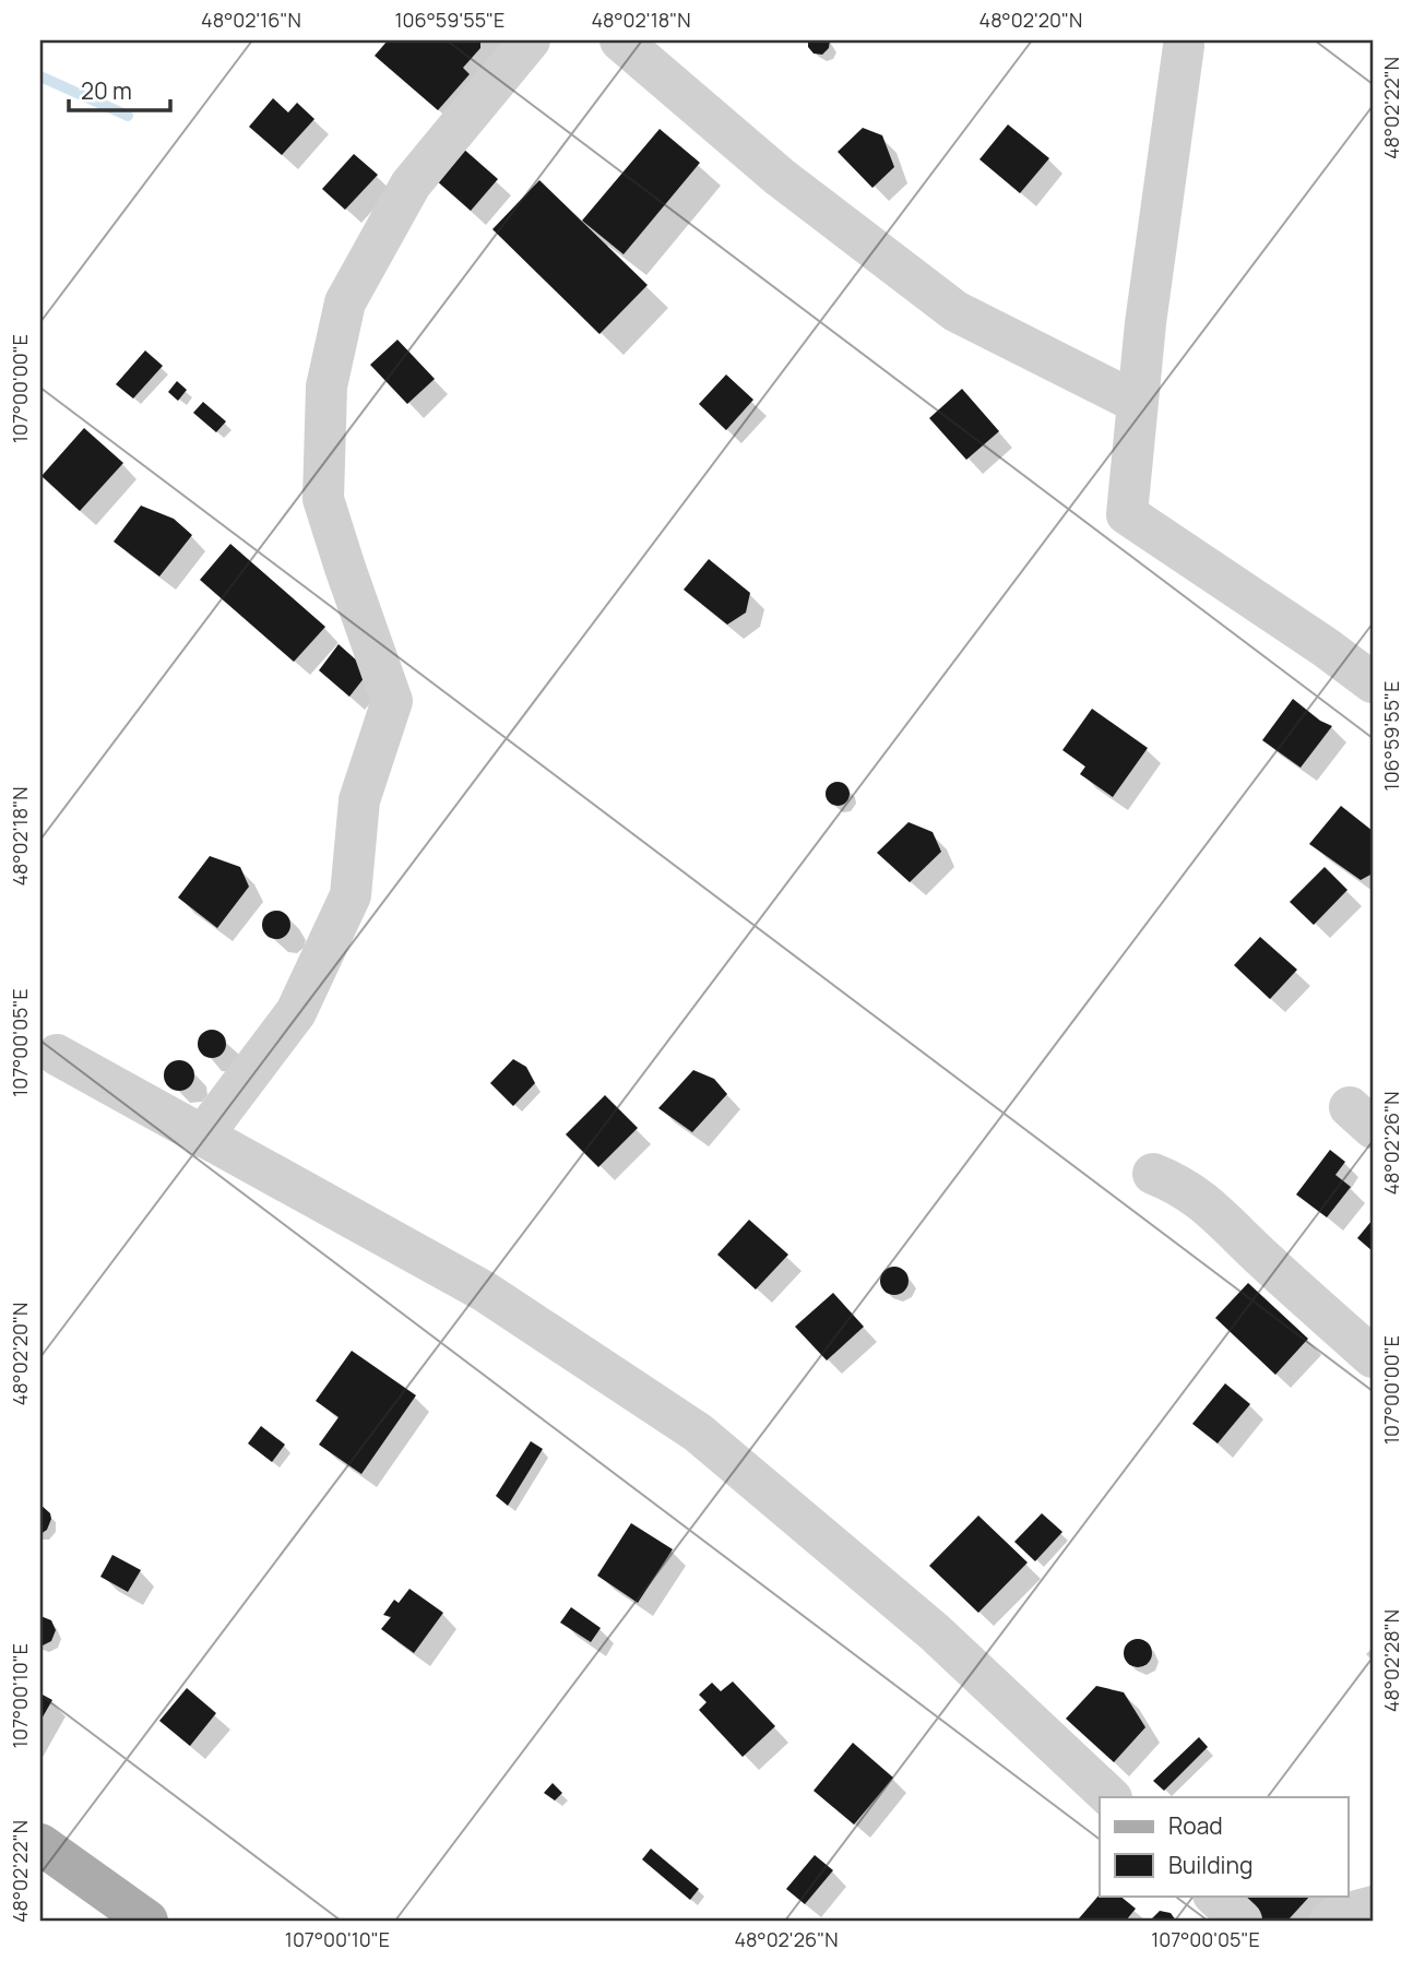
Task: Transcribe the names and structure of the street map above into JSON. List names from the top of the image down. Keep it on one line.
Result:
{"legend":["Road","Building"],"scale_bar":"20 m","coordinates":["48°02'16\"N","106°59'55\"E","48°02'18\"N","48°02'20\"N","48°02'22\"N","107°00'00\"E","107°00'05\"E","48°02'26\"N","48°02'28\"N","107°00'10\"E"]}
